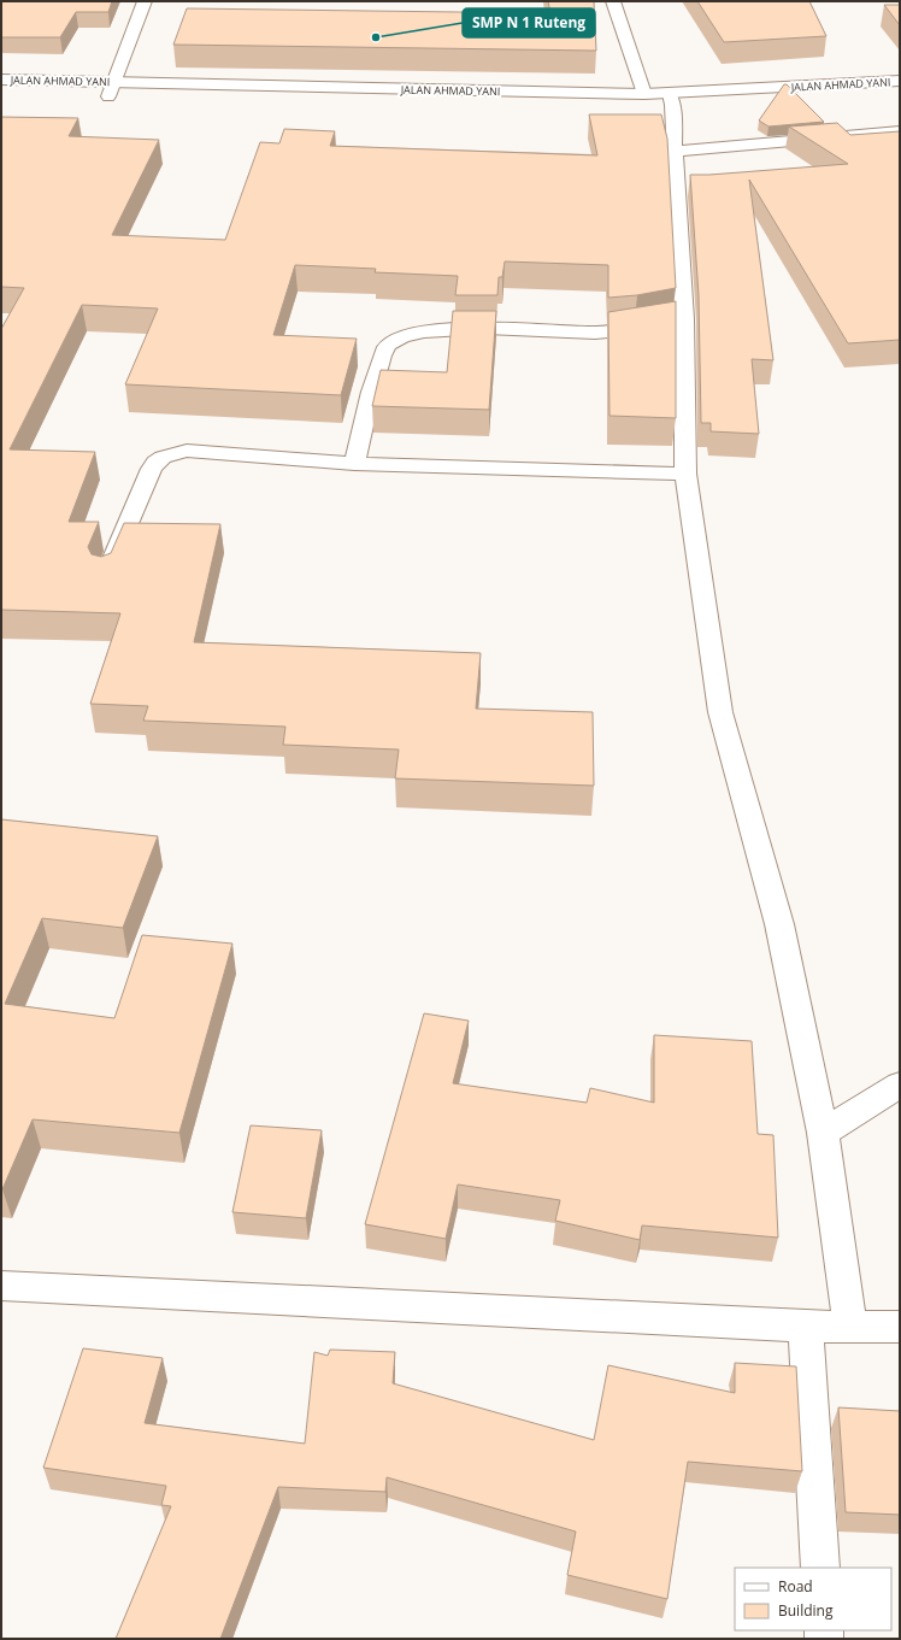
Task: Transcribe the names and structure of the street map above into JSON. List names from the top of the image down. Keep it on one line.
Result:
{"streets":{"main road":["JALAN AHMAD YANI"]},"places":["SMP N 1 Ruteng"],"legend":["Road","Building"]}
